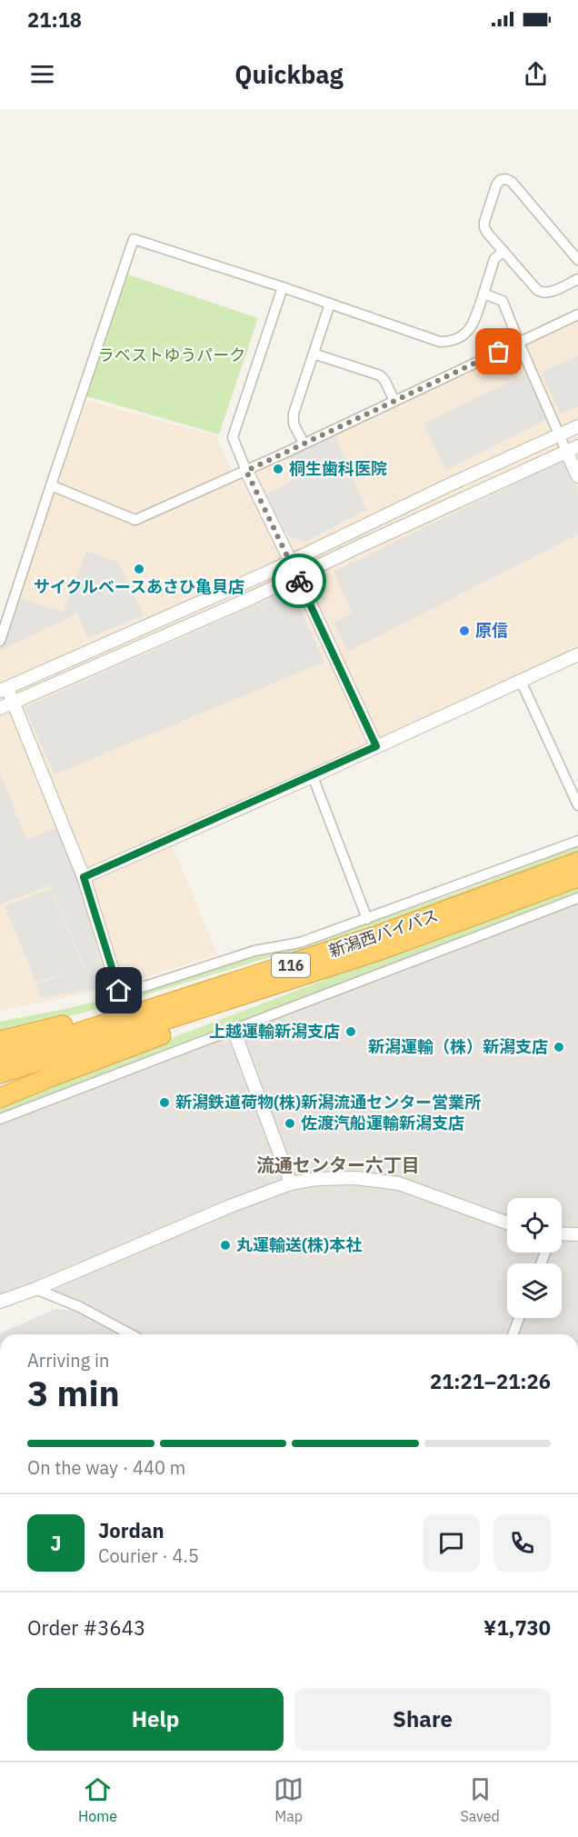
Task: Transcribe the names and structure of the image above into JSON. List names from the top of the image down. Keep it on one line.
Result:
{"streets":{"highway":["新潟西バイパス","116"]},"districts":["流通センター六丁目"],"parks":["ラベストゆうパーク"],"places":["桐生歯科医院","サイクルベースあさひ亀貝店","原信","上越運輸新潟支店","新潟運輸（株）新潟支店","新潟鉄道荷物(株)新潟流通センター営業所","佐渡汽船運輸新潟支店","丸運輸送(株)本社"],"page":{"status":"21:18","header":"Quickbag","heading":["3 min","Arriving in","21:21–21:26"],"panel":["Jordan","Courier · 4.5","Order #3643","¥1,730"],"bar":"On the way · 440 m","round":"J","buttons":["Help","Share"],"tabs":["Home","Map","Saved"]}}
